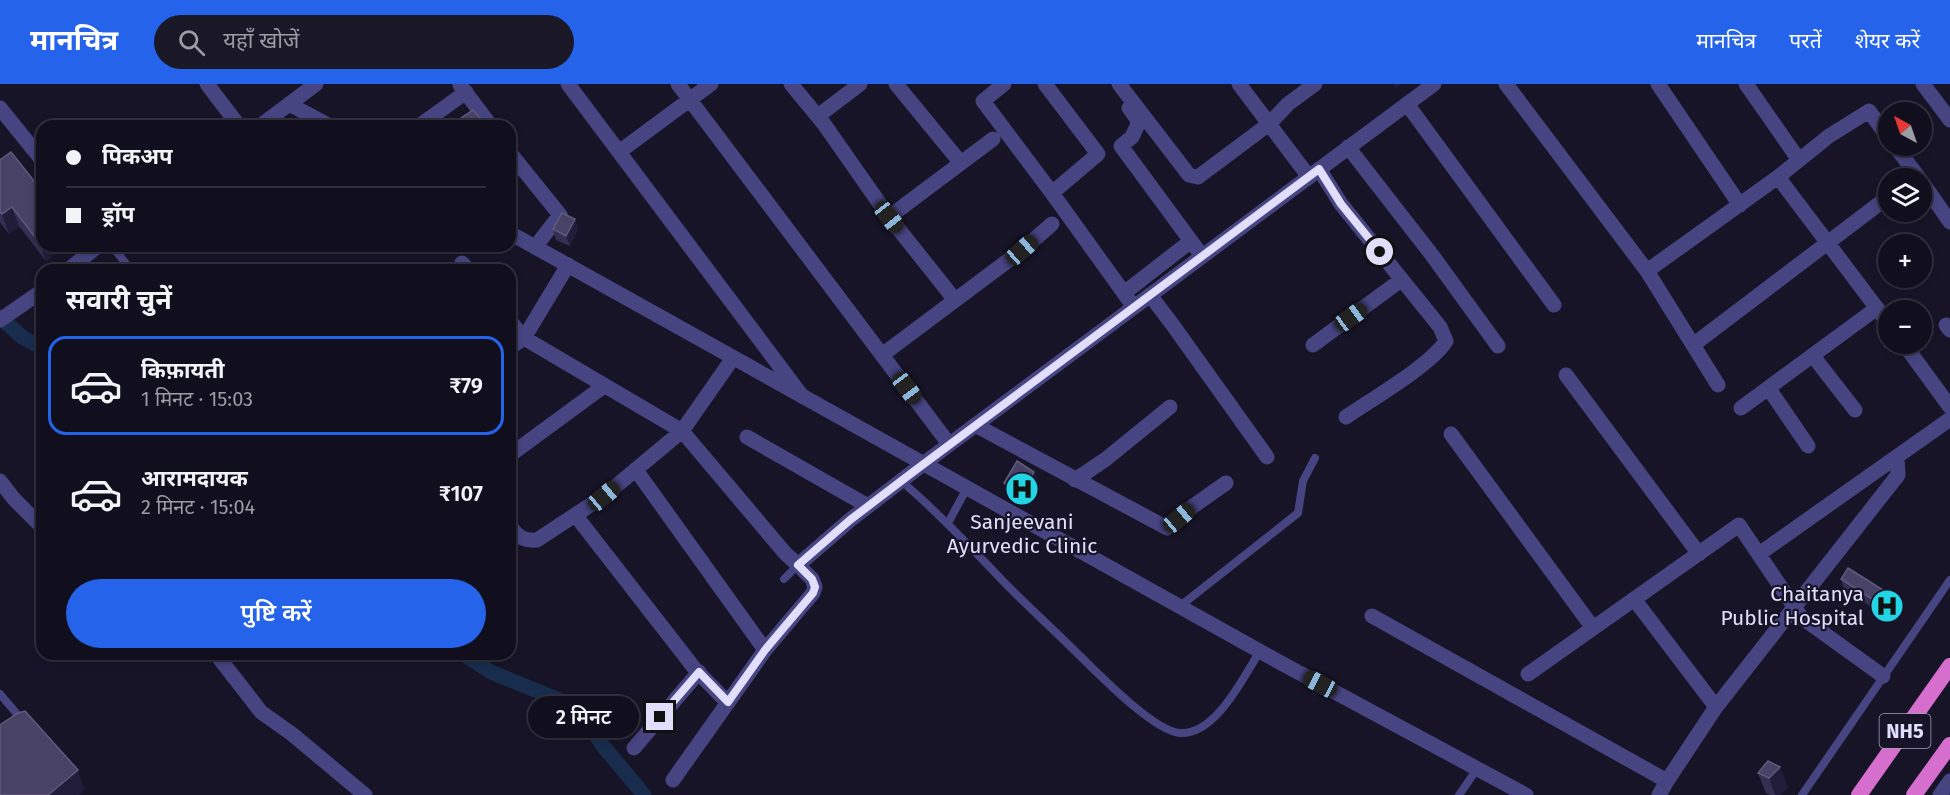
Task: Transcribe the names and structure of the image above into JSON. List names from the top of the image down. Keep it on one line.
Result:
{"streets":{"highway":["NH5"]},"places":{"hospital":["Sanjeevani Ayurvedic Clinic","Chaitanya Public Hospital"]},"north":"top left","page":{"header":"मानचित्र","search":"यहाँ खोजें","nav":["मानचित्र","परतें","शेयर करें"],"map_buttons":["+","−"],"banner":["पिकअप","ड्रॉप"],"heading":"सवारी चुनें","list":[{"name":"किफ़ायती","note":"1 मिनट · 15:03","value":"₹79"},{"name":"आरामदायक","note":"2 मिनट · 15:04","value":"₹107"}],"buttons":"पुष्टि करें","bubble":"2 मिनट"}}
